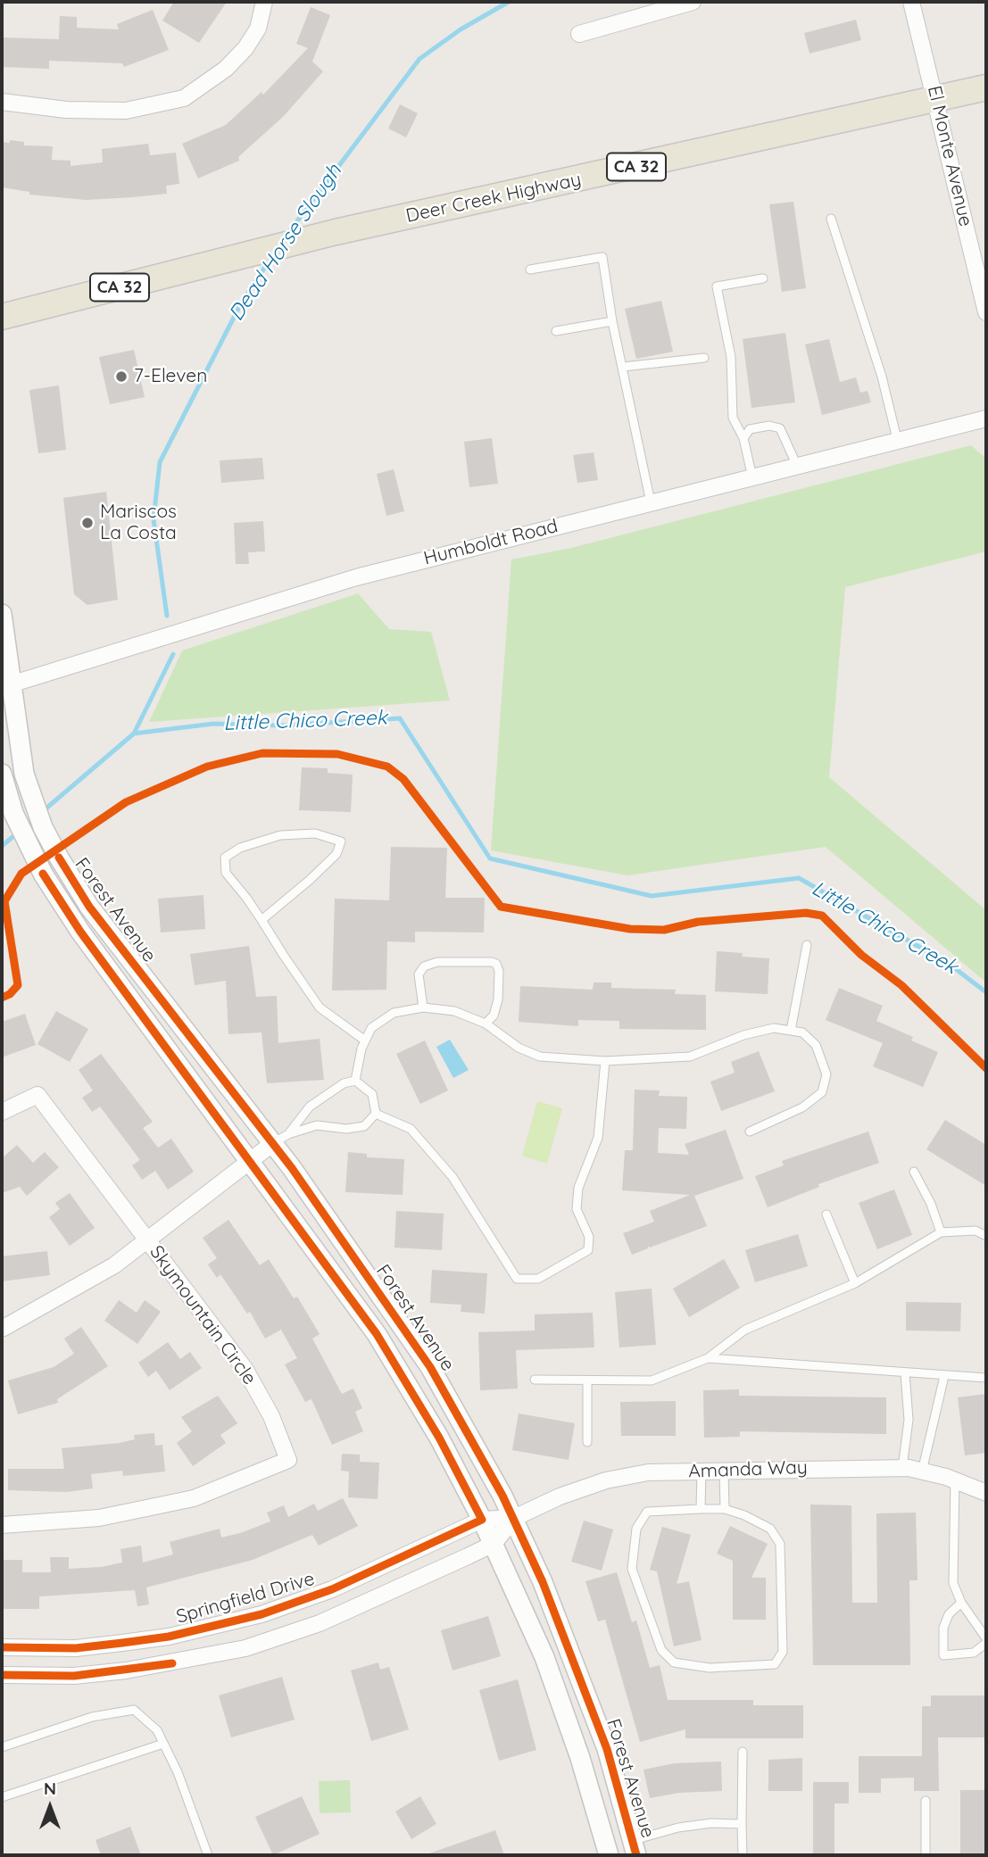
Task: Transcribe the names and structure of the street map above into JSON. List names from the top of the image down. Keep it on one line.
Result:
{"streets":{"main road":["CA 32","Deer Creek Highway"],"street":["El Monte Avenue","Humboldt Road","Forest Avenue","Skymountain Circle","Amanda Way","Springfield Drive"]},"crossings":[["El Monte Avenue","Deer Creek Highway"],["Humboldt Road","Forest Avenue"],["Forest Avenue","Amanda Way"],["Forest Avenue","Springfield Drive"],["Amanda Way","Springfield Drive"]],"water":["Dead Horse Slough","Little Chico Creek"],"places":["7-Eleven","Mariscos La Costa"],"north":"top"}
